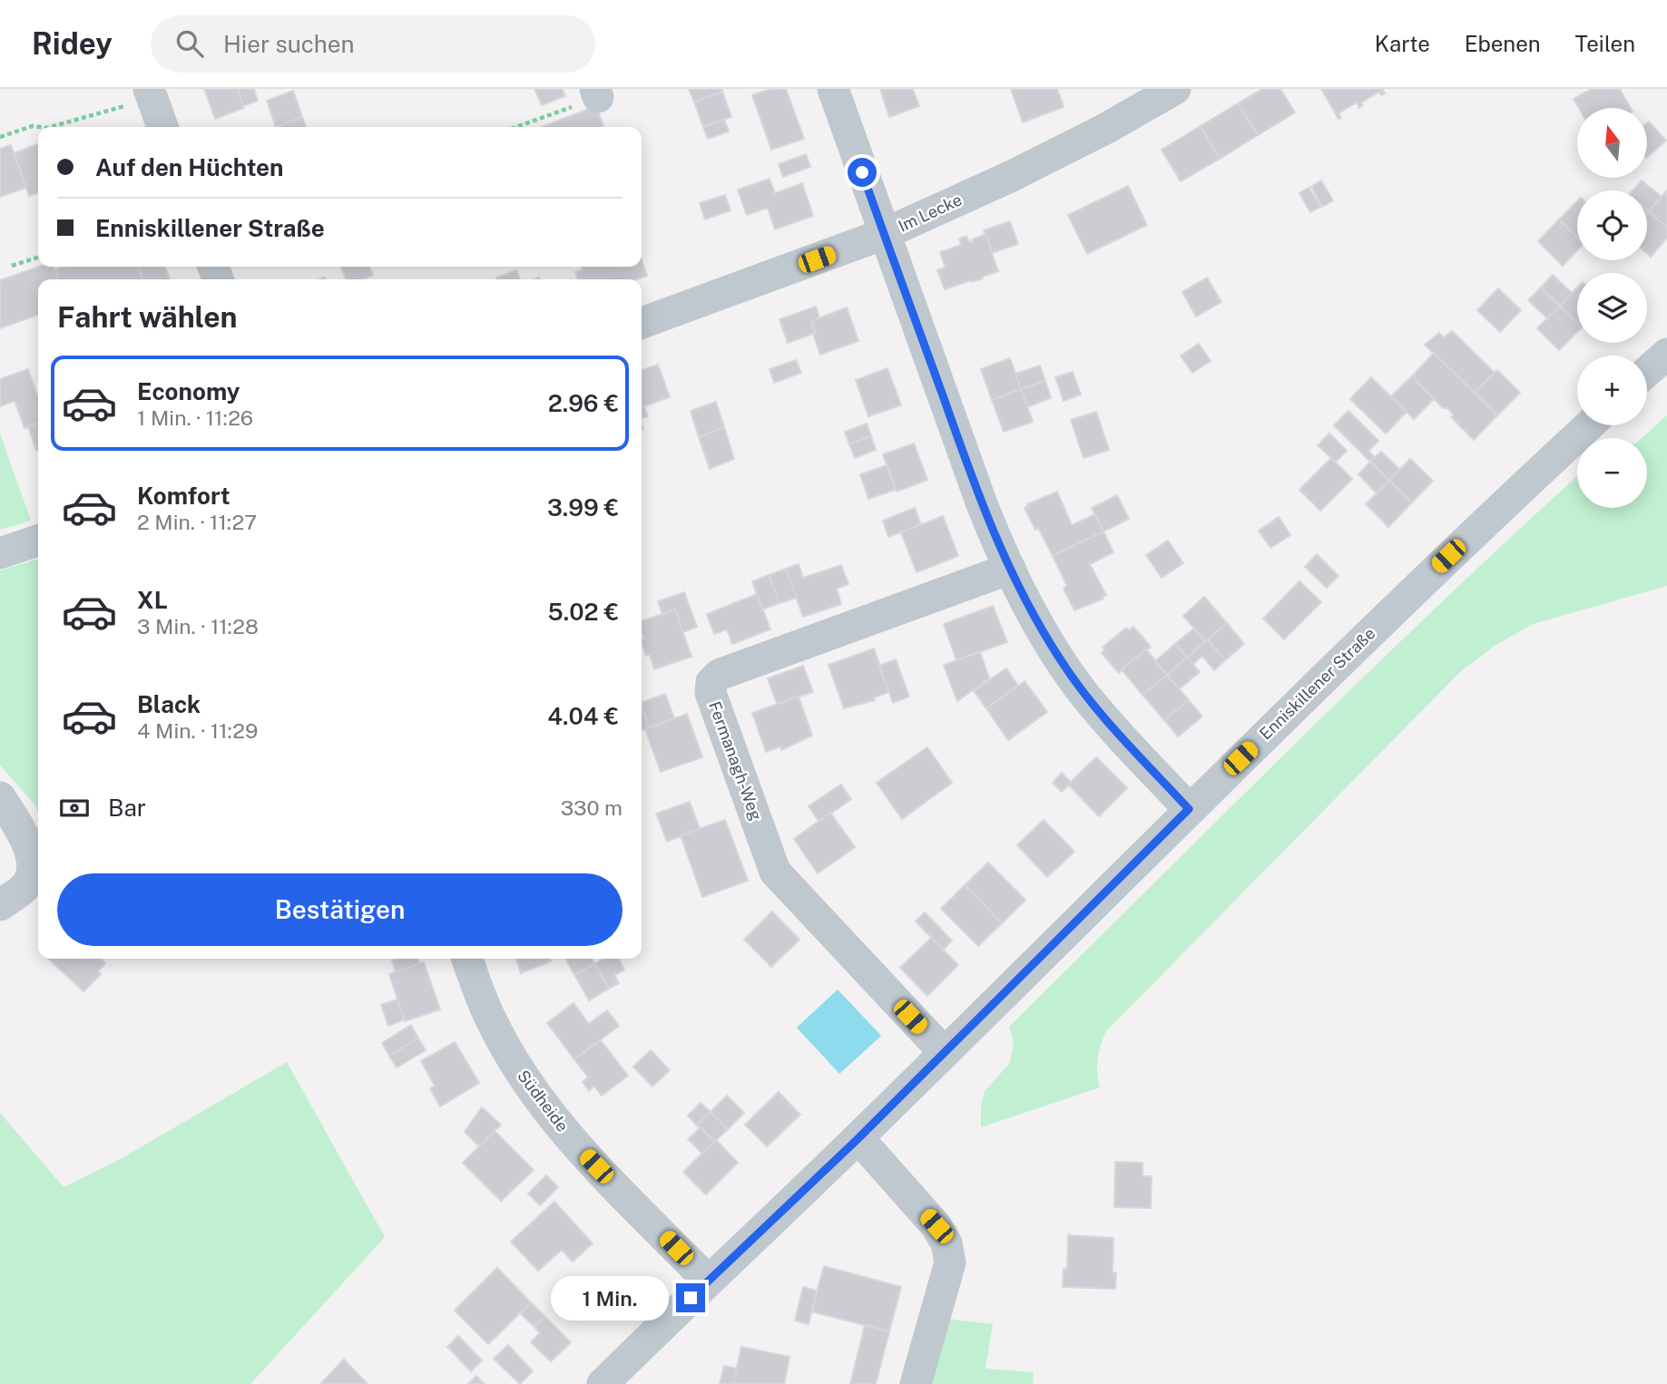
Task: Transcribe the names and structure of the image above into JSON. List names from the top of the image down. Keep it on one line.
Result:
{"streets":{"street":["Im Lecke","Enniskillener Straße","Fermanagh-Weg","Südheide"]},"crossings":[["Enniskillener Straße","Fermanagh-Weg"],["Enniskillener Straße","Südheide"]],"north":"top","page":{"header":"Ridey","search":"Hier suchen","nav":["Karte","Ebenen","Teilen"],"map_buttons":["+","−"],"banner":["Auf den Hüchten","Enniskillener Straße"],"heading":"Fahrt wählen","list":[{"name":"Economy","note":"1 Min. · 11:26","value":"2.96 €"},{"name":"Komfort","note":"2 Min. · 11:27","value":"3.99 €"},{"name":"XL","note":"3 Min. · 11:28","value":"5.02 €"},{"name":"Black","note":"4 Min. · 11:29","value":"4.04 €"}],"pay":["Bar","330 m"],"buttons":"Bestätigen","bubble":"1 Min."}}
